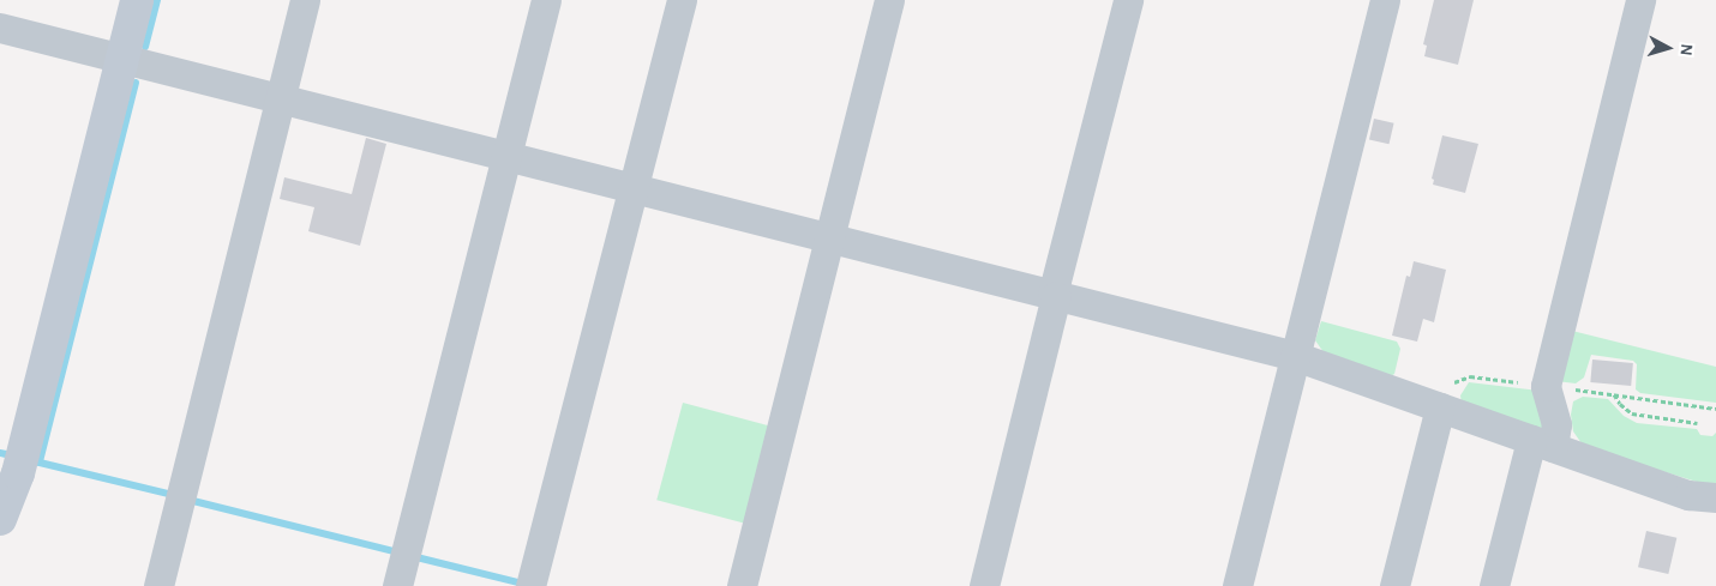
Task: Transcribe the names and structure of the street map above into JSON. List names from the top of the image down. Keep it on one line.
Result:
{"north":"right"}
